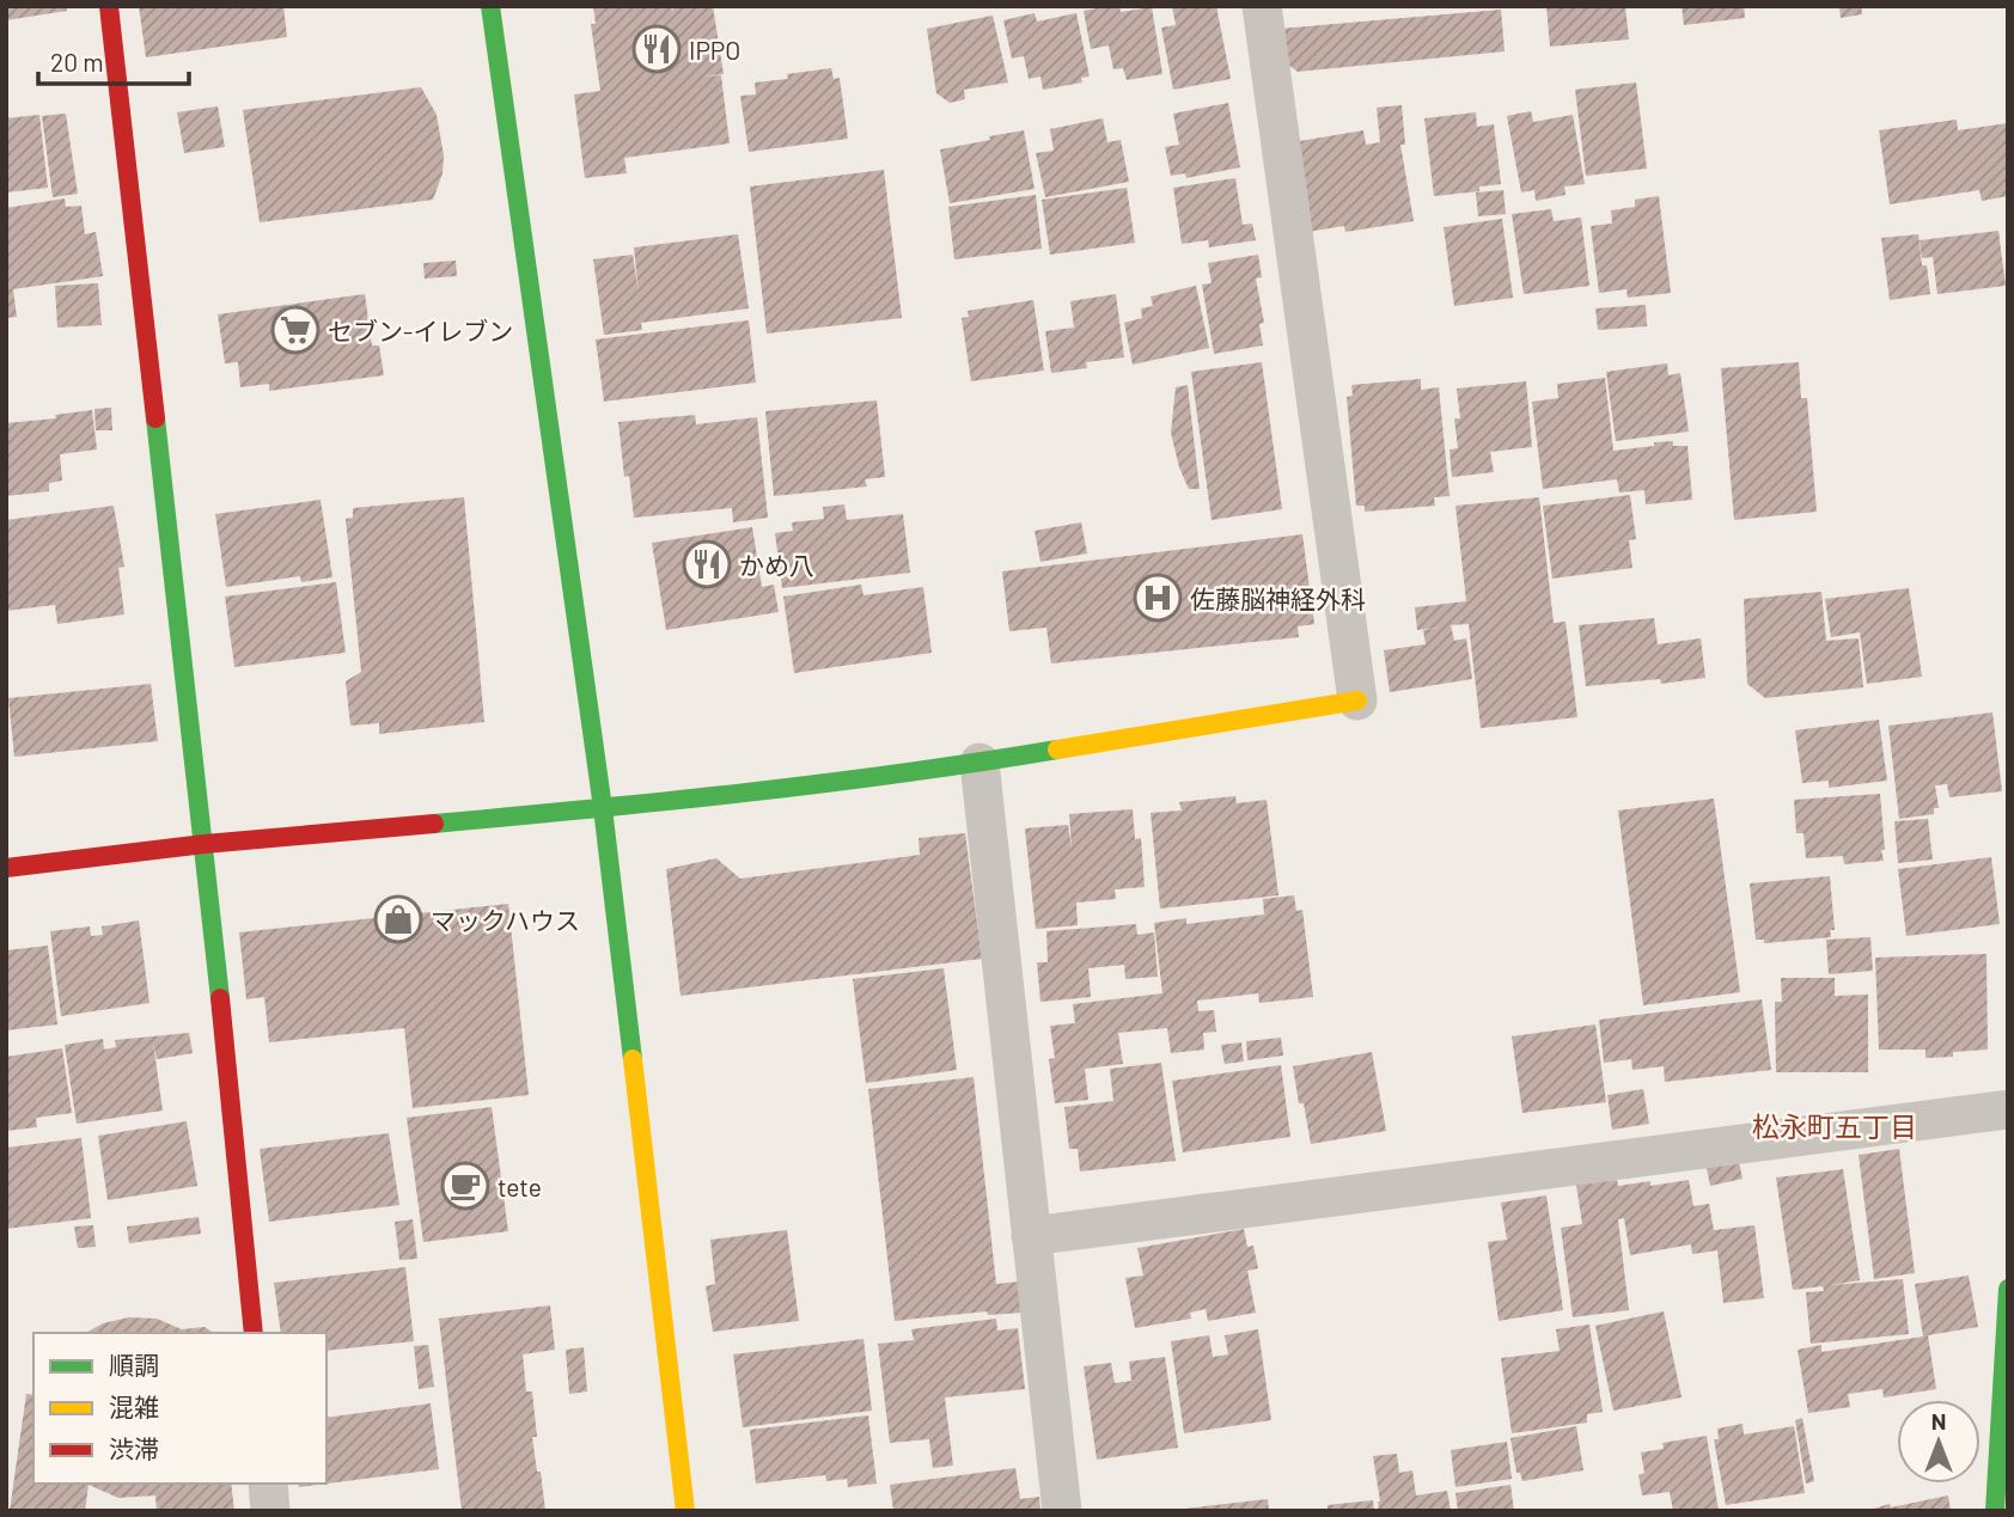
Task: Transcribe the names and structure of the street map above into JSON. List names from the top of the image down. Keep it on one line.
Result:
{"districts":["松永町五丁目"],"places":{"restaurant":["IPPO","かめ八"],"supermarket":["セブン-イレブン"],"hospital":["佐藤脳神経外科"],"shop":["マックハウス"],"cafe":["tete"]},"legend":["順調","混雑","渋滞"],"scale_bar":"20 m","north":"top"}
